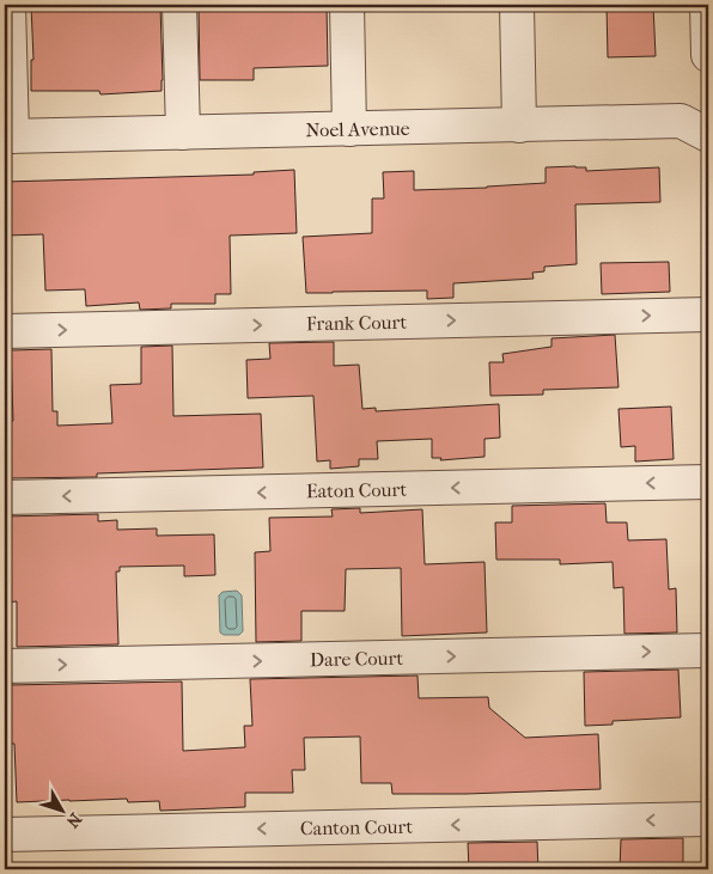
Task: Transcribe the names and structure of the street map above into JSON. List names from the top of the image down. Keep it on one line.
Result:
{"streets":{"street":["Noel Avenue","Frank Court","Eaton Court","Dare Court","Canton Court"]},"one_way":["Frank Court","Eaton Court","Dare Court","Canton Court"],"north":"bottom right"}
